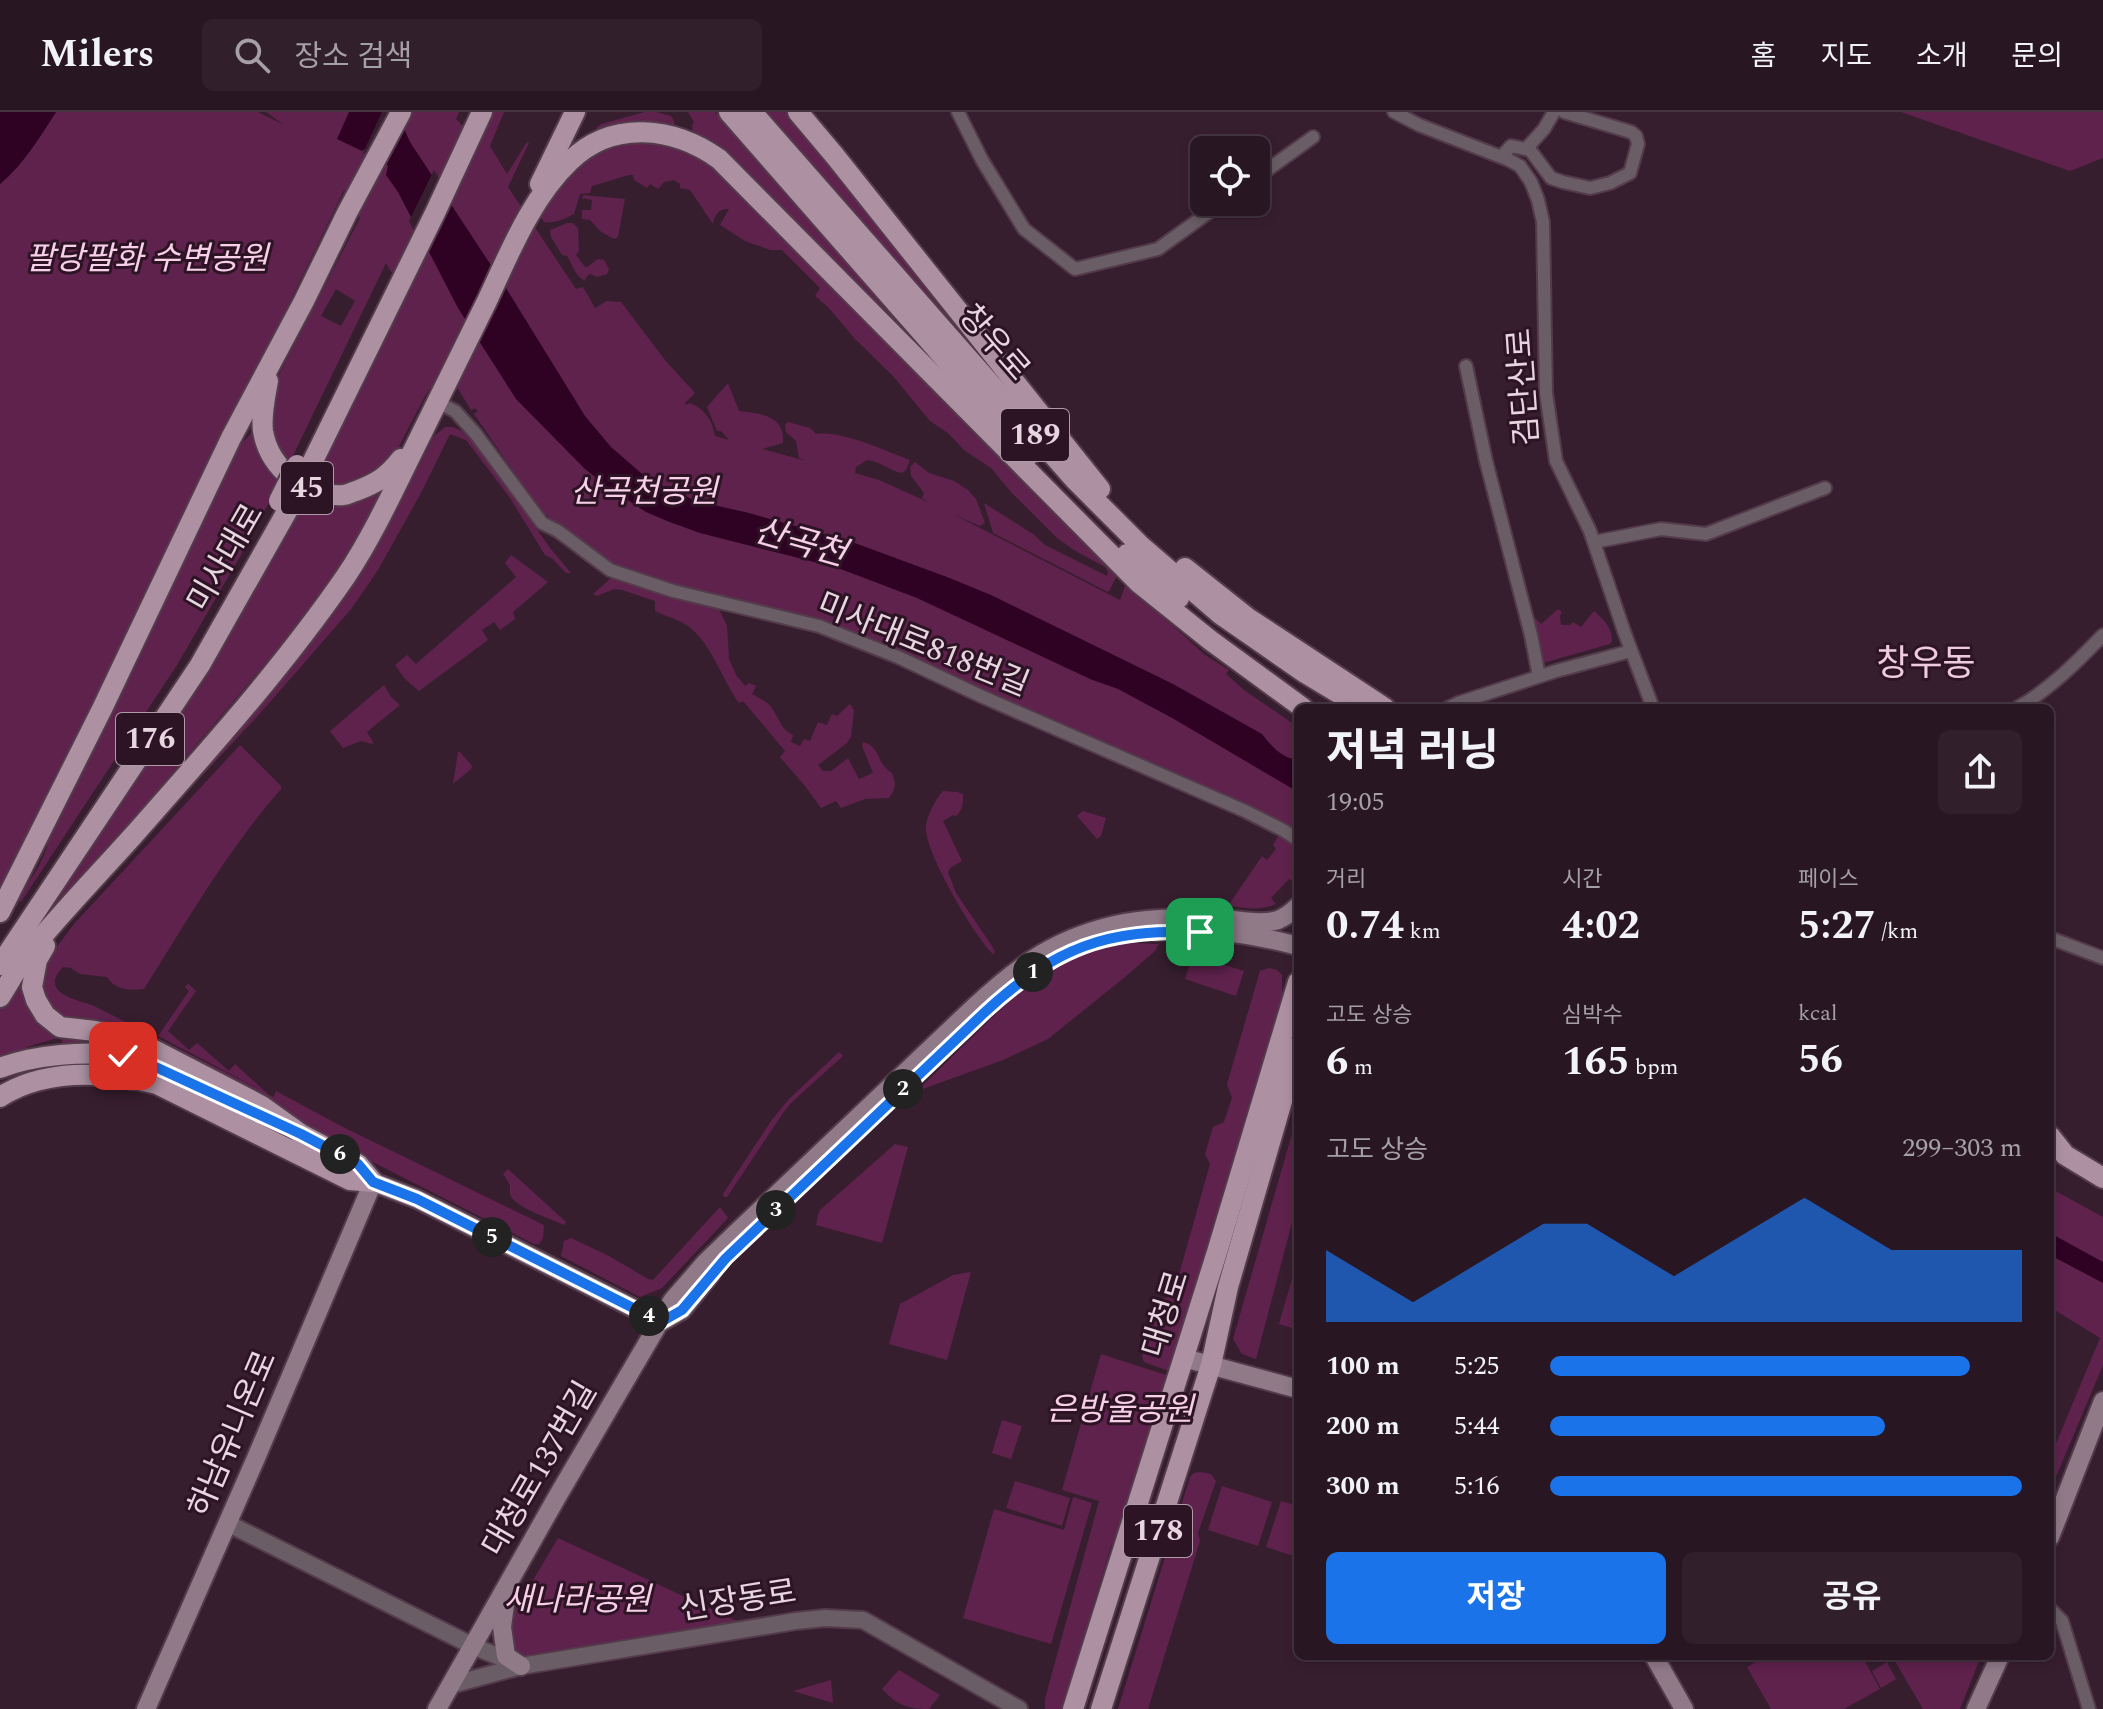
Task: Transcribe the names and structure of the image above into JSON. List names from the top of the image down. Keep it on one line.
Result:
{"streets":{"main road":["창우로","189","45","미사대로","176","대청로","하남유니온로","대청로137번길","178"],"street":["검단산로","미사대로818번길","신장동로"]},"crossings":[["45","미사대로818번길"]],"districts":["창우동"],"water":["산곡천"],"parks":["팔당팔화 수변공원","산곡천공원","은방울공원","새나라공원"],"page":{"header":"Milers","search":"장소 검색","nav":["홈","지도","소개","문의"],"heading":["저녁 러닝","19:05"],"stats":[["거리","0.74 km"],["시간","4:02"],["페이스","5:27 /km"],["고도 상승","6 m"],["심박수","165 bpm"],["kcal","56"]],"pins":["1","2","6","3","5","4"],"chart":["고도 상승","299–303 m"],"list":[{"name":"100 m","note":"5:25"},{"name":"200 m","note":"5:44"},{"name":"300 m","note":"5:16"}],"buttons":["저장","공유"]}}
